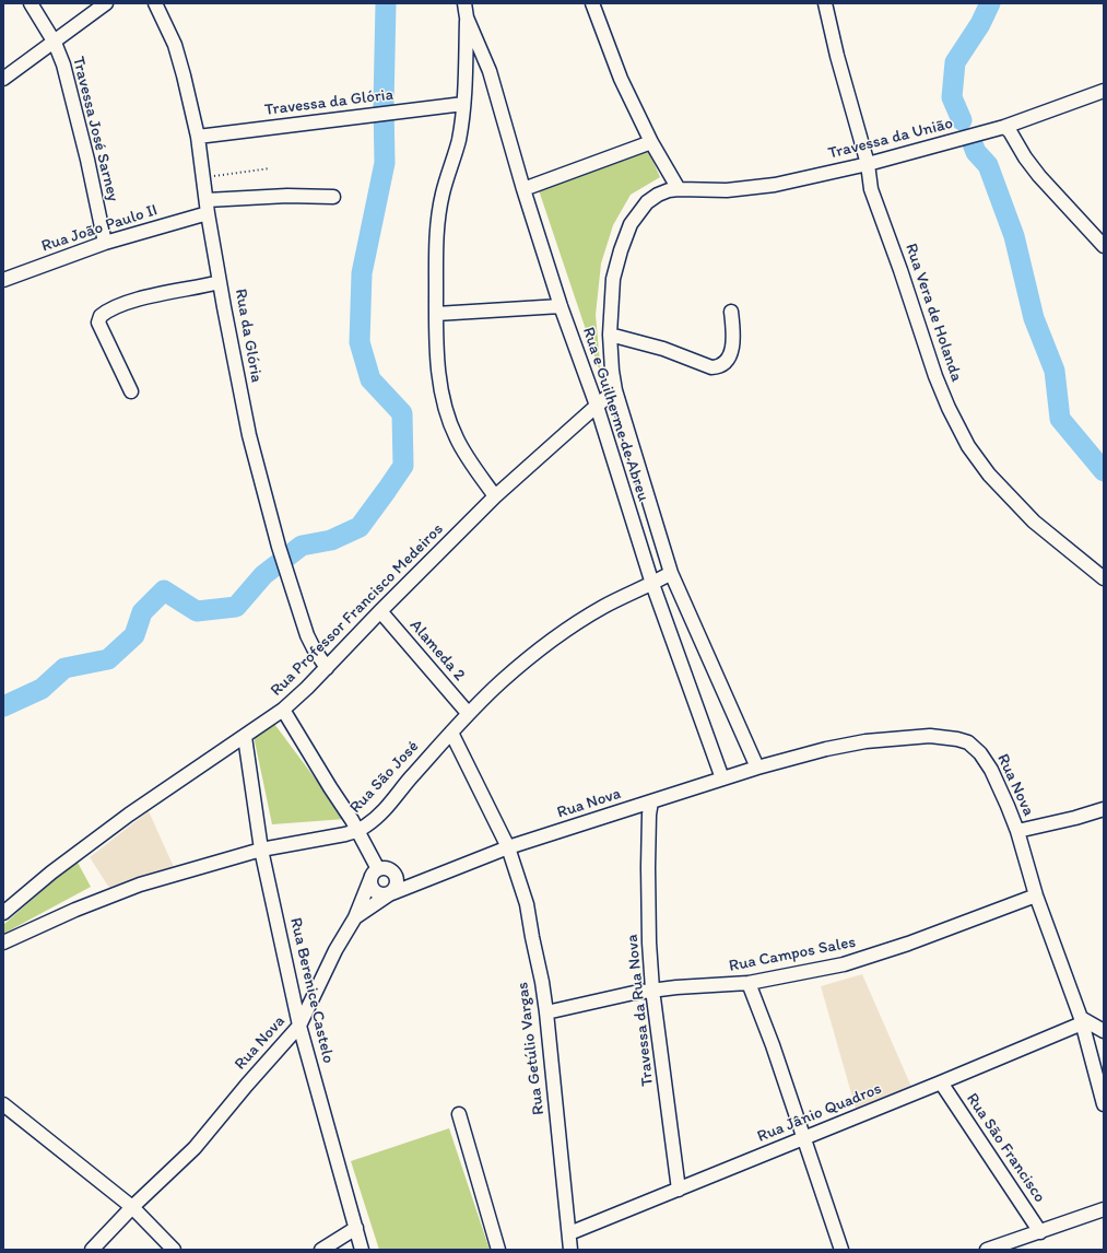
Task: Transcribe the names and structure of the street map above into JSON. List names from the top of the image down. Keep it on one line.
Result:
{"streets":{"street":["Travessa da Glória","Travessa José Sarney","Travessa da União","Rua João Paulo II","Rua Vera de Holanda","Rua da Glória","Rua e Guilherme de Abreu","Rua Professor Francisco Medeiros","Alameda 2","Rua São José","Rua Nova","Rua Campos Sales","Rua Berenice Castelo","Travessa da Rua Nova","Rua Getúlio Vargas","Rua Jânio Quadros","Rua São Francisco"]},"crossings":[["Travessa da Glória","Rua da Glória"],["Travessa José Sarney","Rua João Paulo II"],["Travessa da União","Rua Vera de Holanda"],["Travessa da União","Rua e Guilherme de Abreu"],["Rua João Paulo II","Rua da Glória"],["Rua da Glória","Rua Professor Francisco Medeiros"],["Rua e Guilherme de Abreu","Rua Professor Francisco Medeiros"],["Rua e Guilherme de Abreu","Rua São José"],["Rua e Guilherme de Abreu","Rua Nova"],["Rua Professor Francisco Medeiros","Alameda 2"],["Rua Professor Francisco Medeiros","Rua Berenice Castelo"],["Alameda 2","Rua São José"],["Rua São José","Rua Berenice Castelo"],["Rua Nova","Rua Campos Sales"],["Rua Nova","Rua Berenice Castelo"],["Rua Nova","Travessa da Rua Nova"],["Rua Nova","Rua Getúlio Vargas"],["Rua Nova","Rua Jânio Quadros"],["Rua Campos Sales","Travessa da Rua Nova"],["Rua Campos Sales","Rua Getúlio Vargas"],["Travessa da Rua Nova","Rua Jânio Quadros"],["Rua Getúlio Vargas","Rua Jânio Quadros"],["Rua Jânio Quadros","Rua São Francisco"]]}
